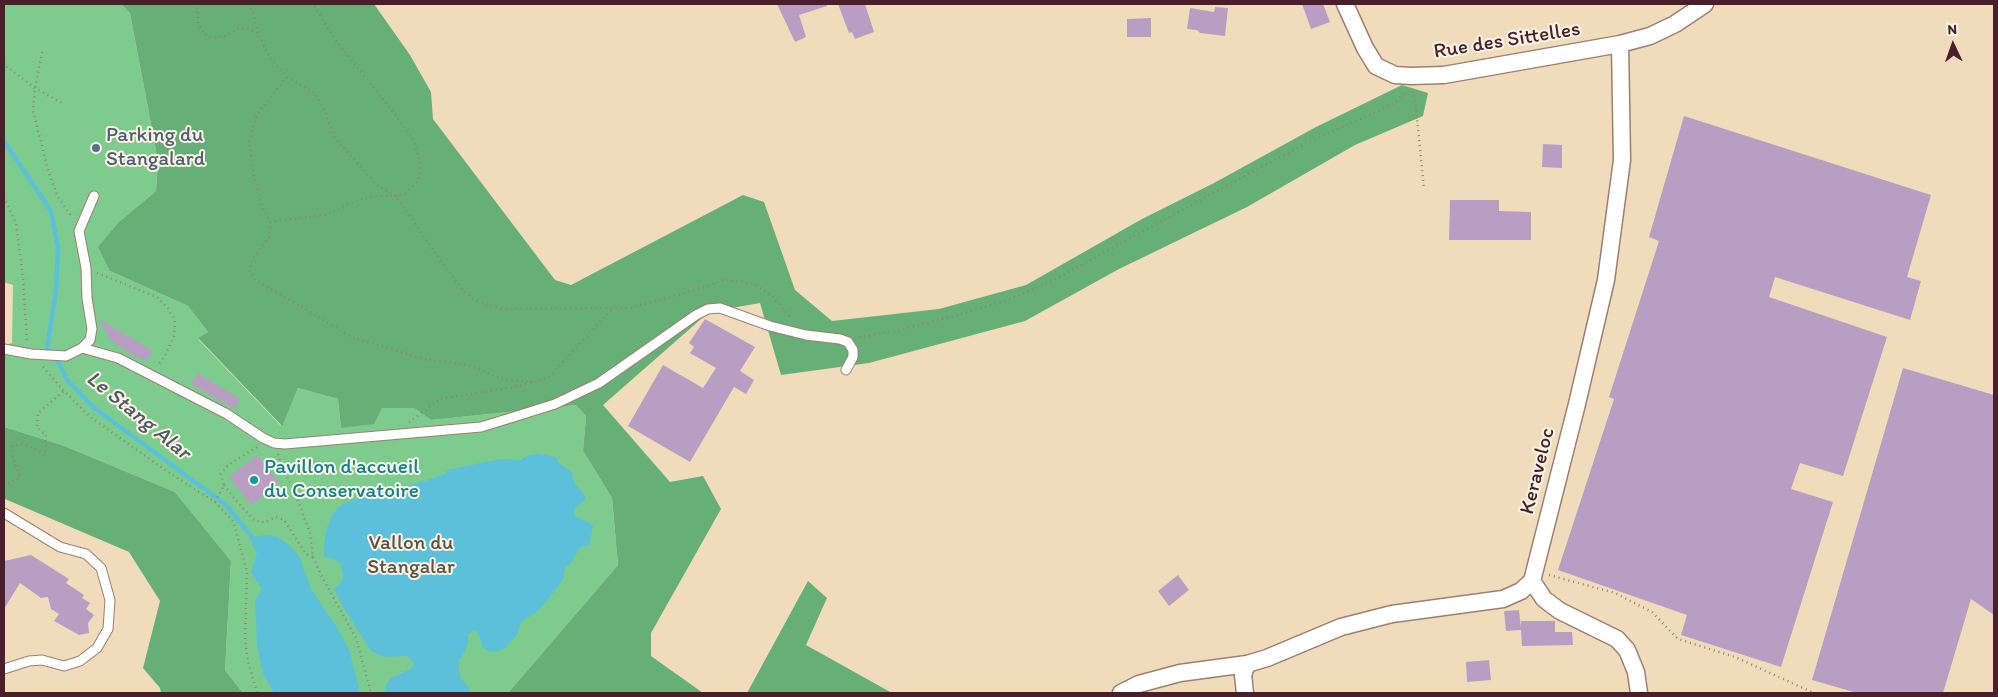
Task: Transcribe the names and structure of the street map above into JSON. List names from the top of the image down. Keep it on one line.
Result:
{"streets":{"street":["Rue des Sittelles","Keraveloc"]},"crossings":[["Rue des Sittelles","Keraveloc"]],"water":["Le Stang Alar"],"parks":["Vallon du Stangalar"],"places":["Parking du Stangalard","Pavillon d'accueil du Conservatoire"],"north":"top"}
